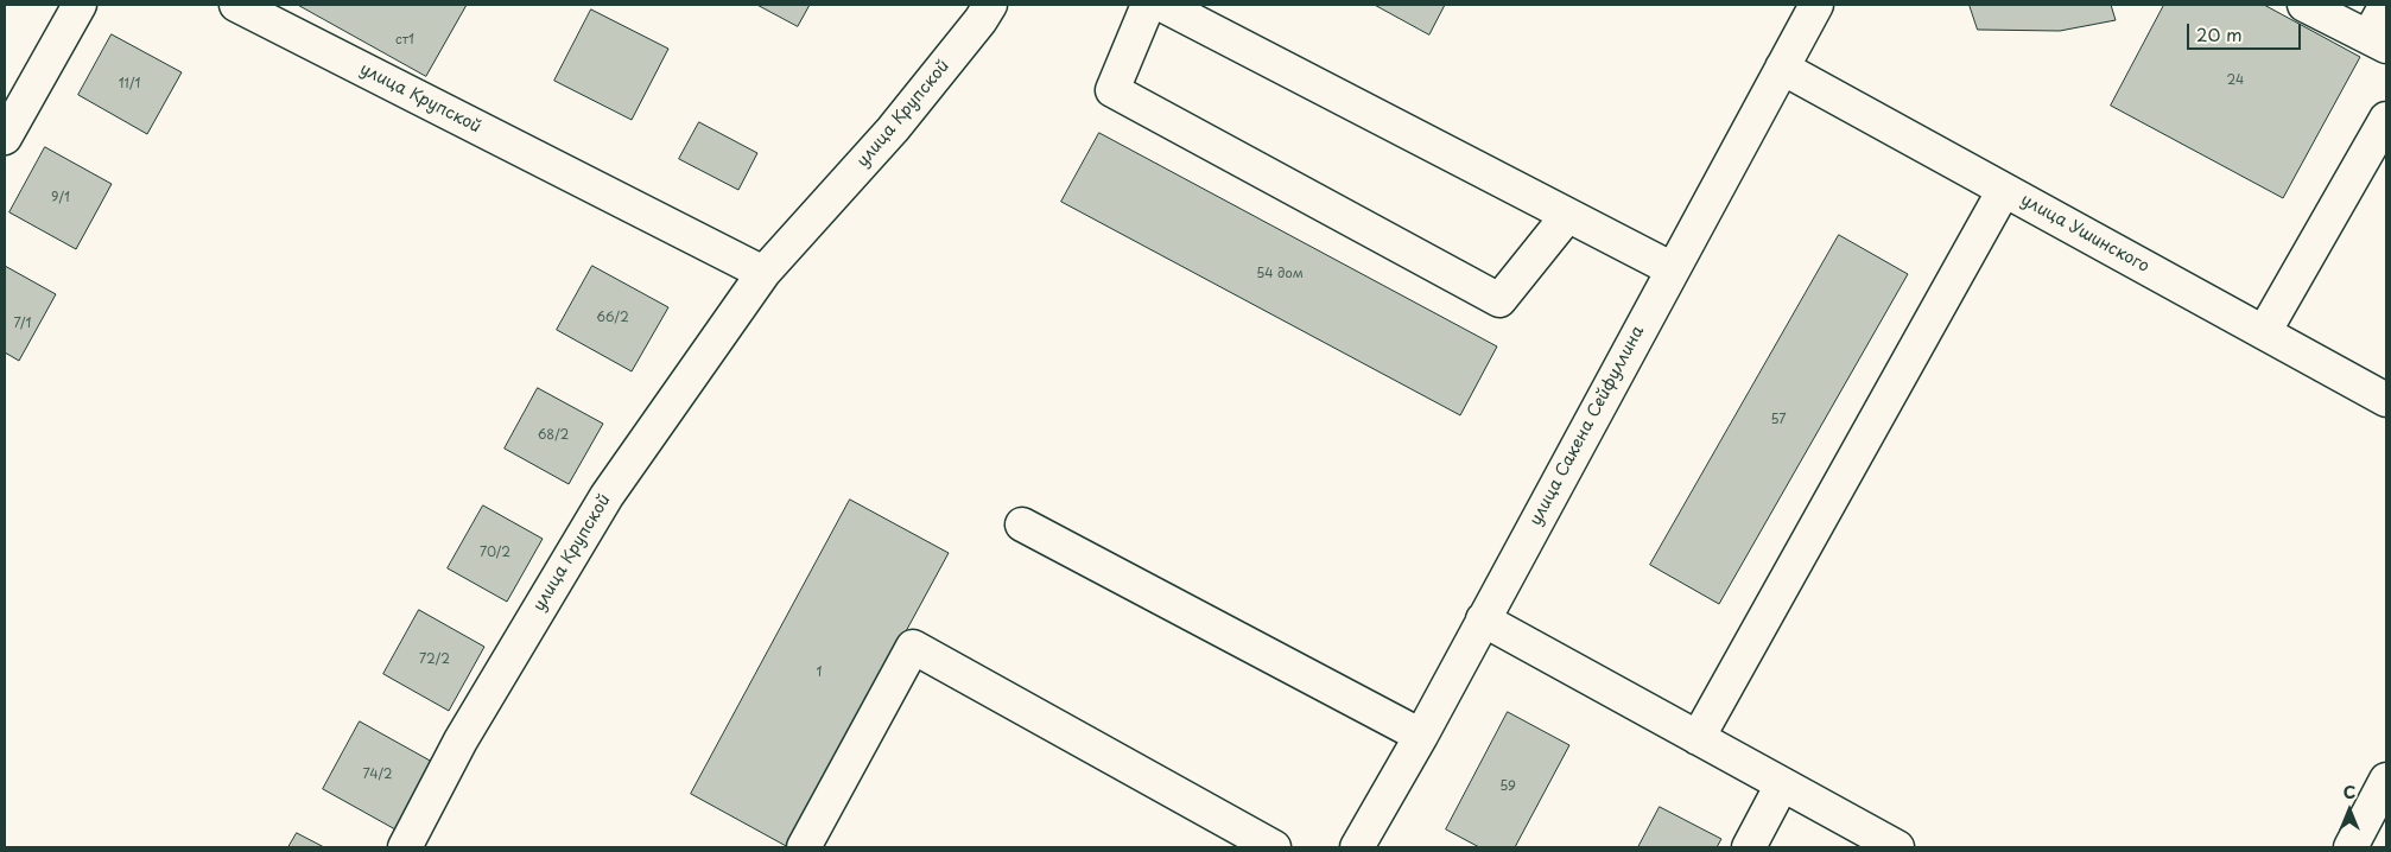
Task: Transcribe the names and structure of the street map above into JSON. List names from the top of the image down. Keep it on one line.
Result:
{"streets":{"street":["улица Крупской","улица Ушинского","улица Сакена Сейфуллина"]},"crossings":[["улица Ушинского","улица Сакена Сейфуллина"]],"house_numbers":["ст1","24","11/1","9/1","54 дом","66/2","7/1","57","68/2","70/2","72/2","1","74/2","59"],"scale_bar":"20 m","north":"top"}
